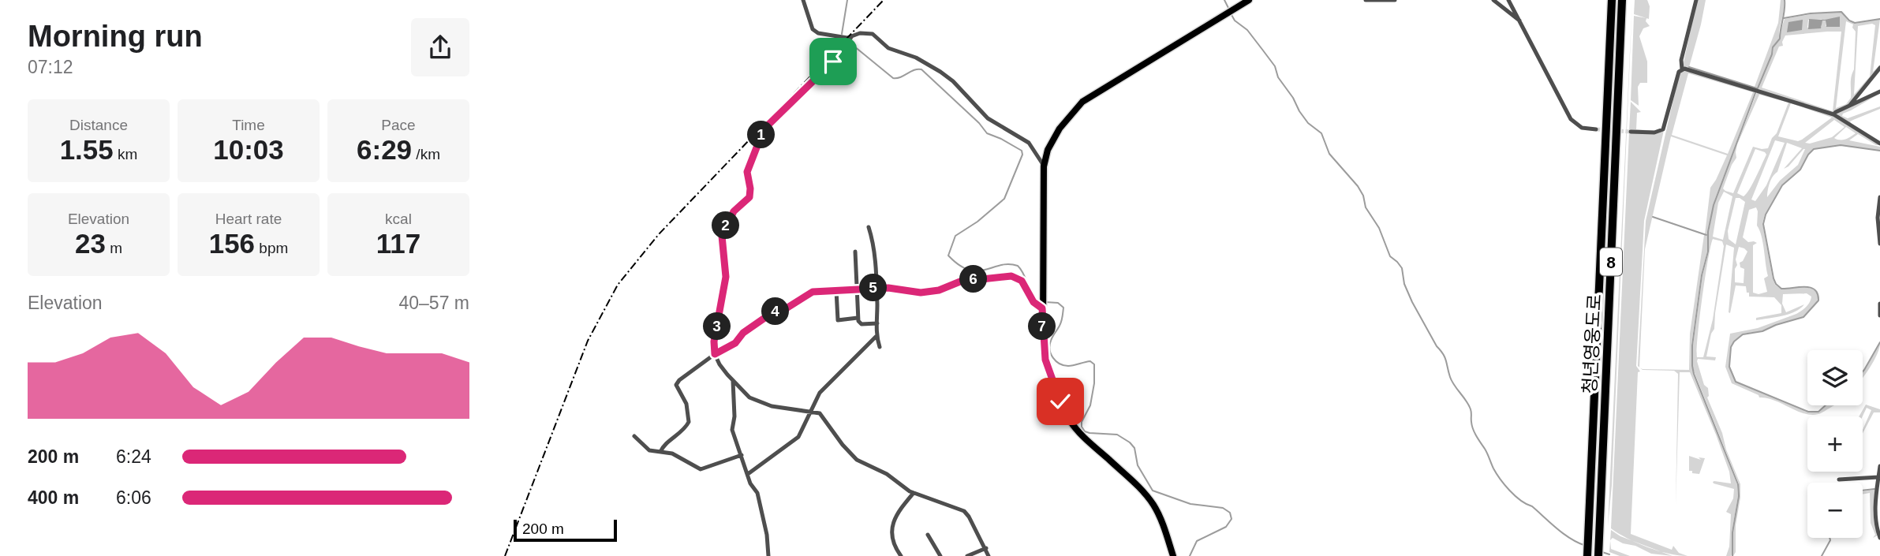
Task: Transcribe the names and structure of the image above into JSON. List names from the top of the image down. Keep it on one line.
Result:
{"streets":{"highway":["8","청년영웅도로"]},"scale_bar":"200 m","page":{"heading":["Morning run","07:12"],"stats":[["Distance","1.55 km"],["Time","10:03"],["Pace","6:29 /km"],["Elevation","23 m"],["Heart rate","156 bpm"],["kcal","117"]],"pins":["1","2","6","5","4","3","7"],"chart":["Elevation","40–57 m"],"map_buttons":["+","−"],"list":[{"name":"200 m","note":"6:24"},{"name":"400 m","note":"6:06"}],"scale":"200 m"}}
